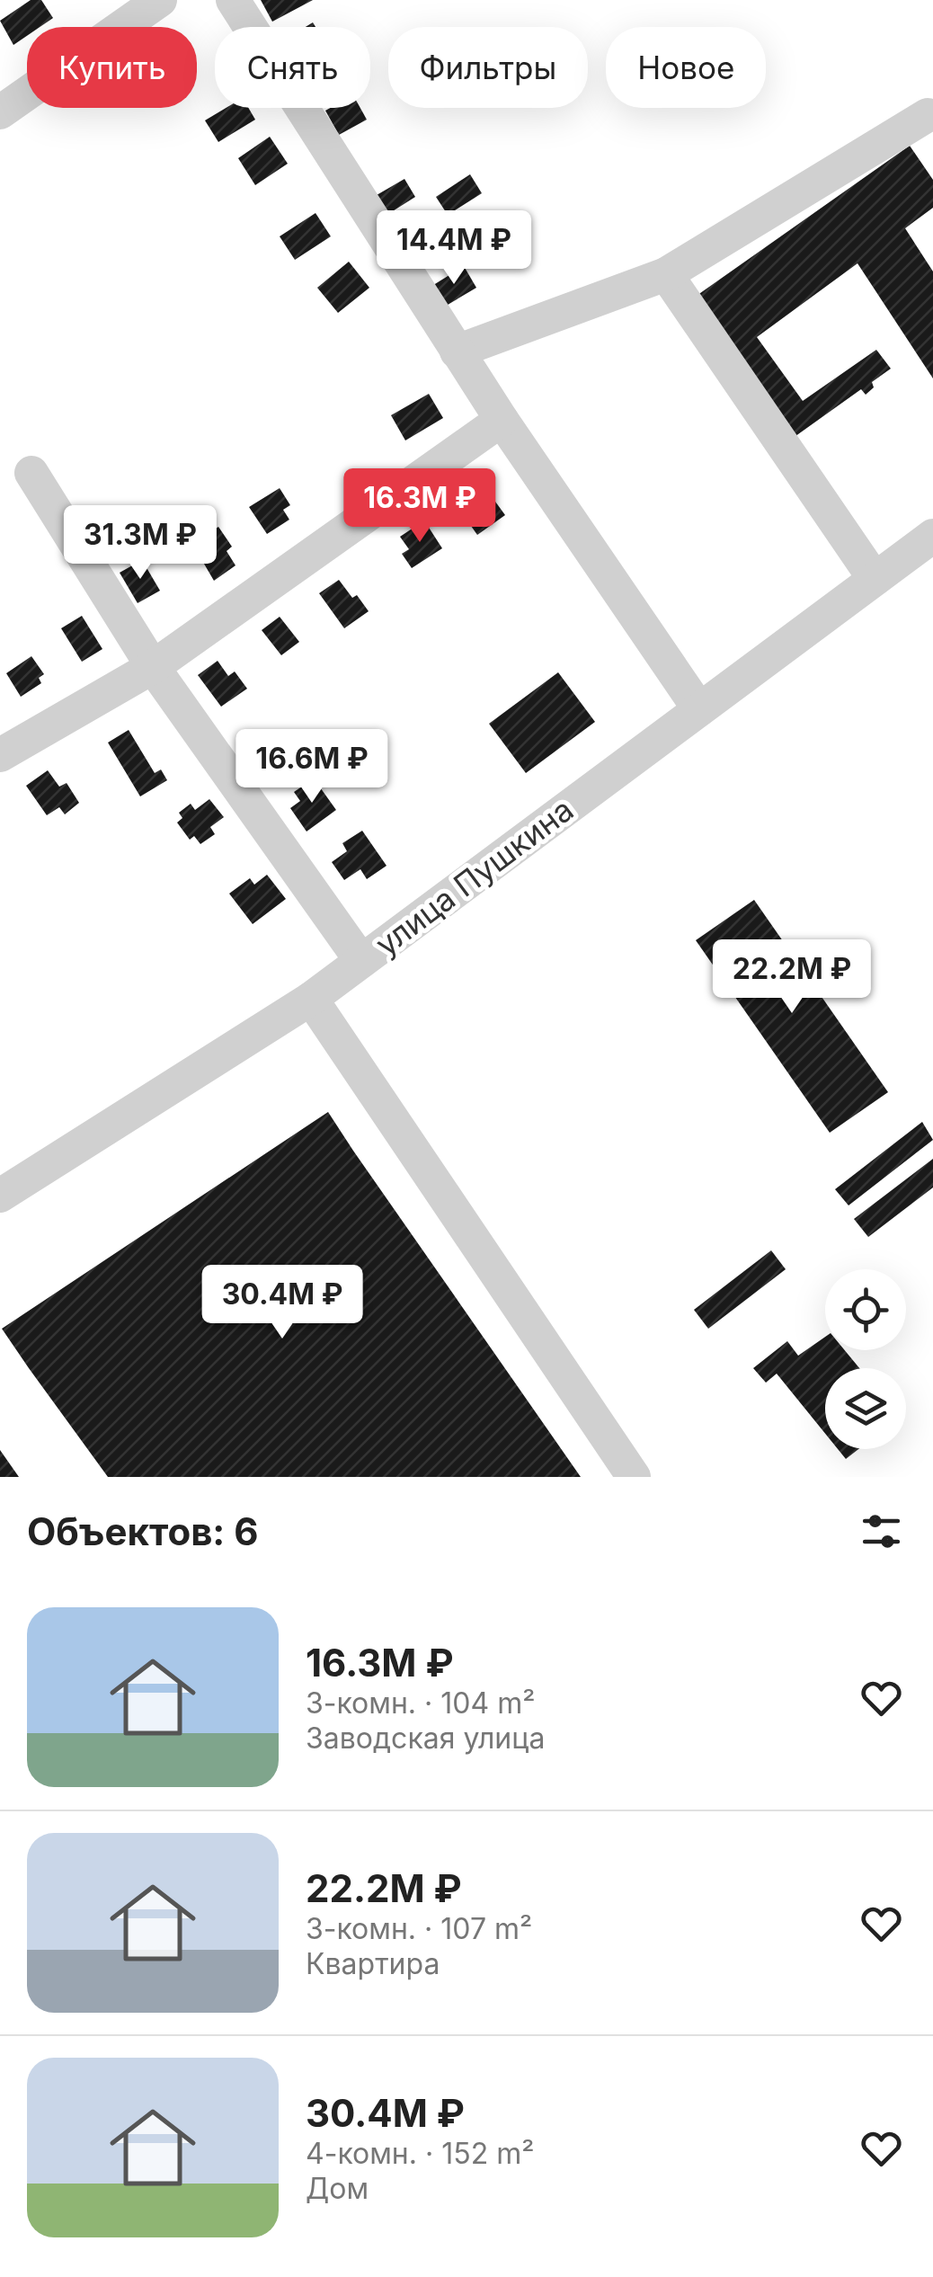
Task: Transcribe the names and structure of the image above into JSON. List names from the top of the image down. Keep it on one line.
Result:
{"streets":{"street":["улица Пушкина"]},"page":{"chip":["Купить","Снять","Фильтры","Новое"],"price":["14.4M ₽","16.3M ₽","31.3M ₽","16.6M ₽","22.2M ₽","30.4M ₽"],"heading":"Объектов: 6","list":[{"name":"16.3M ₽","note":"3-комн. · 104 m² · Заводская улица"},{"name":"22.2M ₽","note":"3-комн. · 107 m² · Квартира"},{"name":"30.4M ₽","note":"4-комн. · 152 m² · Дом"}]}}
